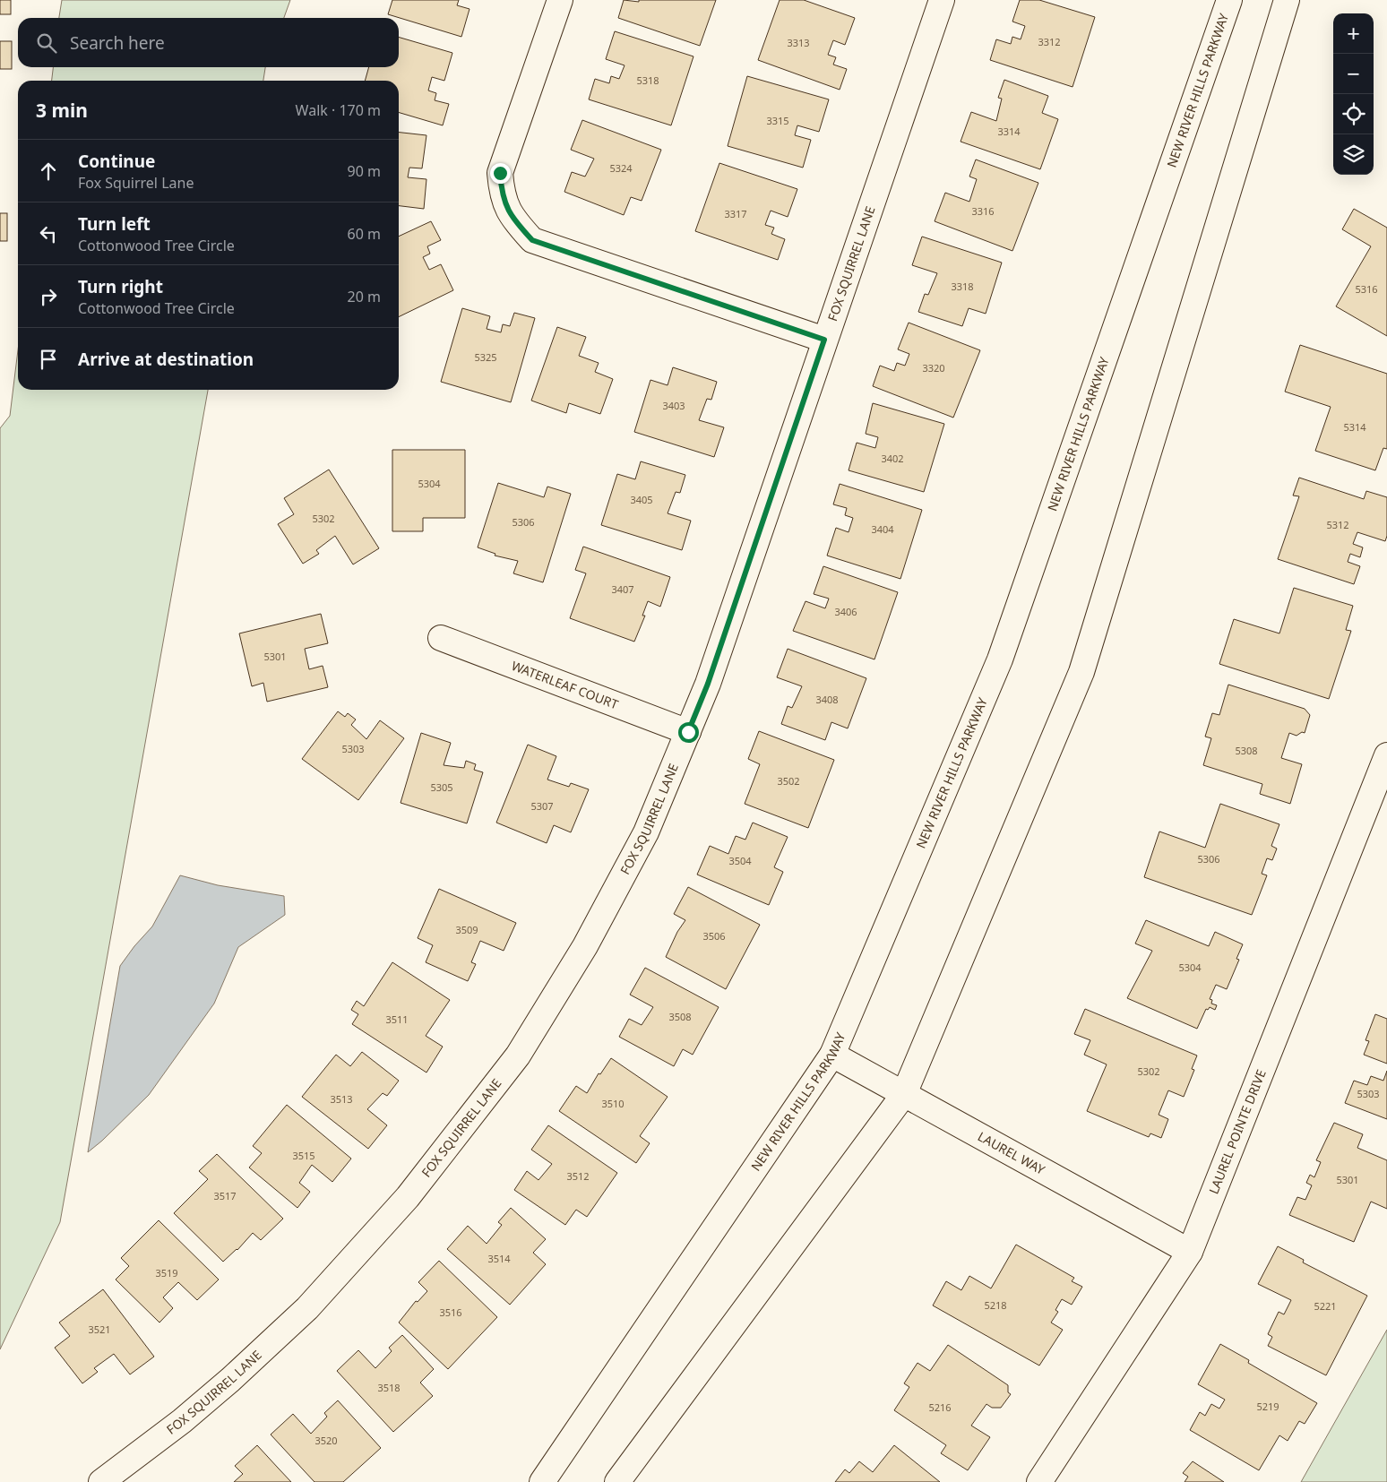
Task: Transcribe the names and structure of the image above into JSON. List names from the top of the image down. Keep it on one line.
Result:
{"streets":{"street":["NEW RIVER HILLS PARKWAY","FOX SQUIRREL LANE","WATERLEAF COURT","LAUREL POINTE DRIVE","LAUREL WAY"]},"crossings":[["NEW RIVER HILLS PARKWAY","LAUREL WAY"],["FOX SQUIRREL LANE","WATERLEAF COURT"],["LAUREL POINTE DRIVE","LAUREL WAY"]],"house_numbers":["3312","3313","5318","3315","3314","5324","3316","3317","3318","5316","5325","3320","3403","5314","3402","5304","3405","5302","5306","5312","3404","3407","3406","5301","3408","5303","5308","3502","5305","5307","5306","3504","3509","3506","5304","3508","3511","5302","5303","3513","3510","3515","3512","5301","3517","3514","3519","5218","5221","3516","3521","3518","5219","5216","3520"],"page":{"map_buttons":["+","−"],"search":"Search here","heading":["3 min","Walk · 170 m"],"list":[["Continue","Fox Squirrel Lane","90 m"],["Turn left","Cottonwood Tree Circle","60 m"],["Turn right","Cottonwood Tree Circle","20 m"],"Arrive at destination"]}}
